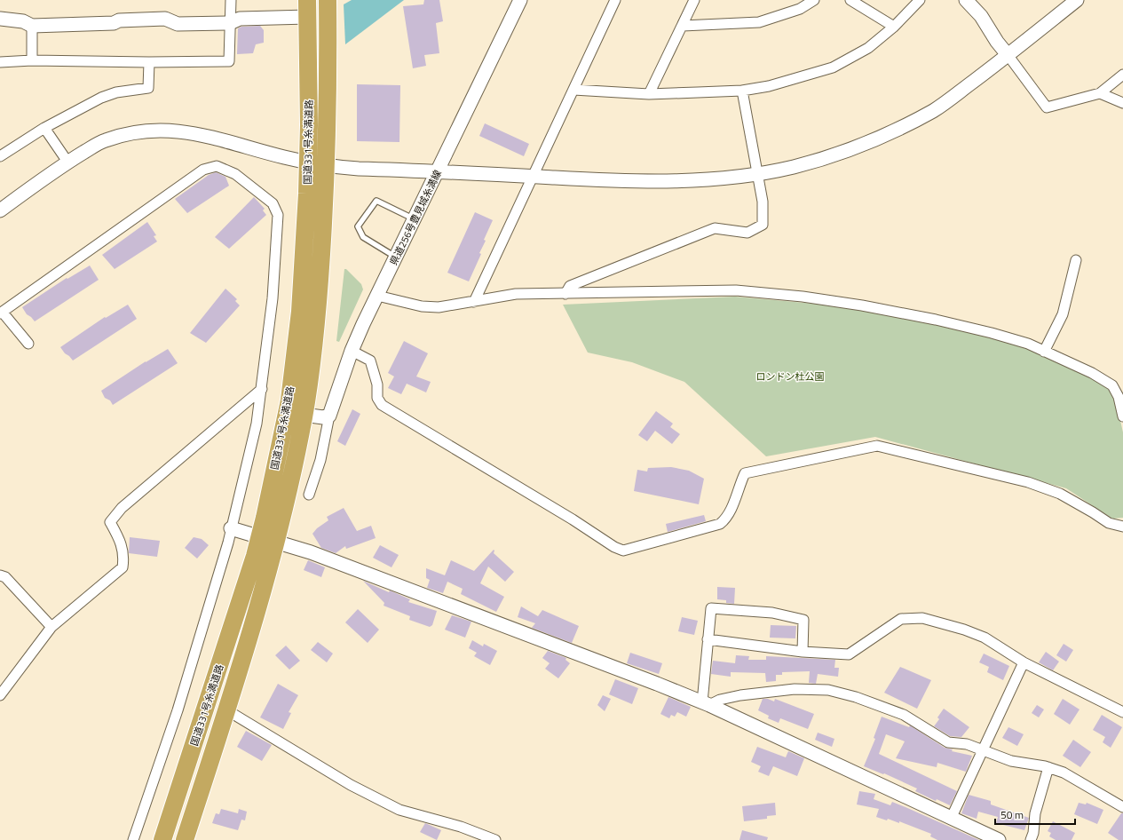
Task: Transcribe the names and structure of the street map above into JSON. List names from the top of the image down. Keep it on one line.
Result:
{"streets":{"highway":["国道331号糸満道路"],"street":["県道256号豊見城糸満線"]},"parks":["ロンドン杜公園"],"scale_bar":"50 m"}
